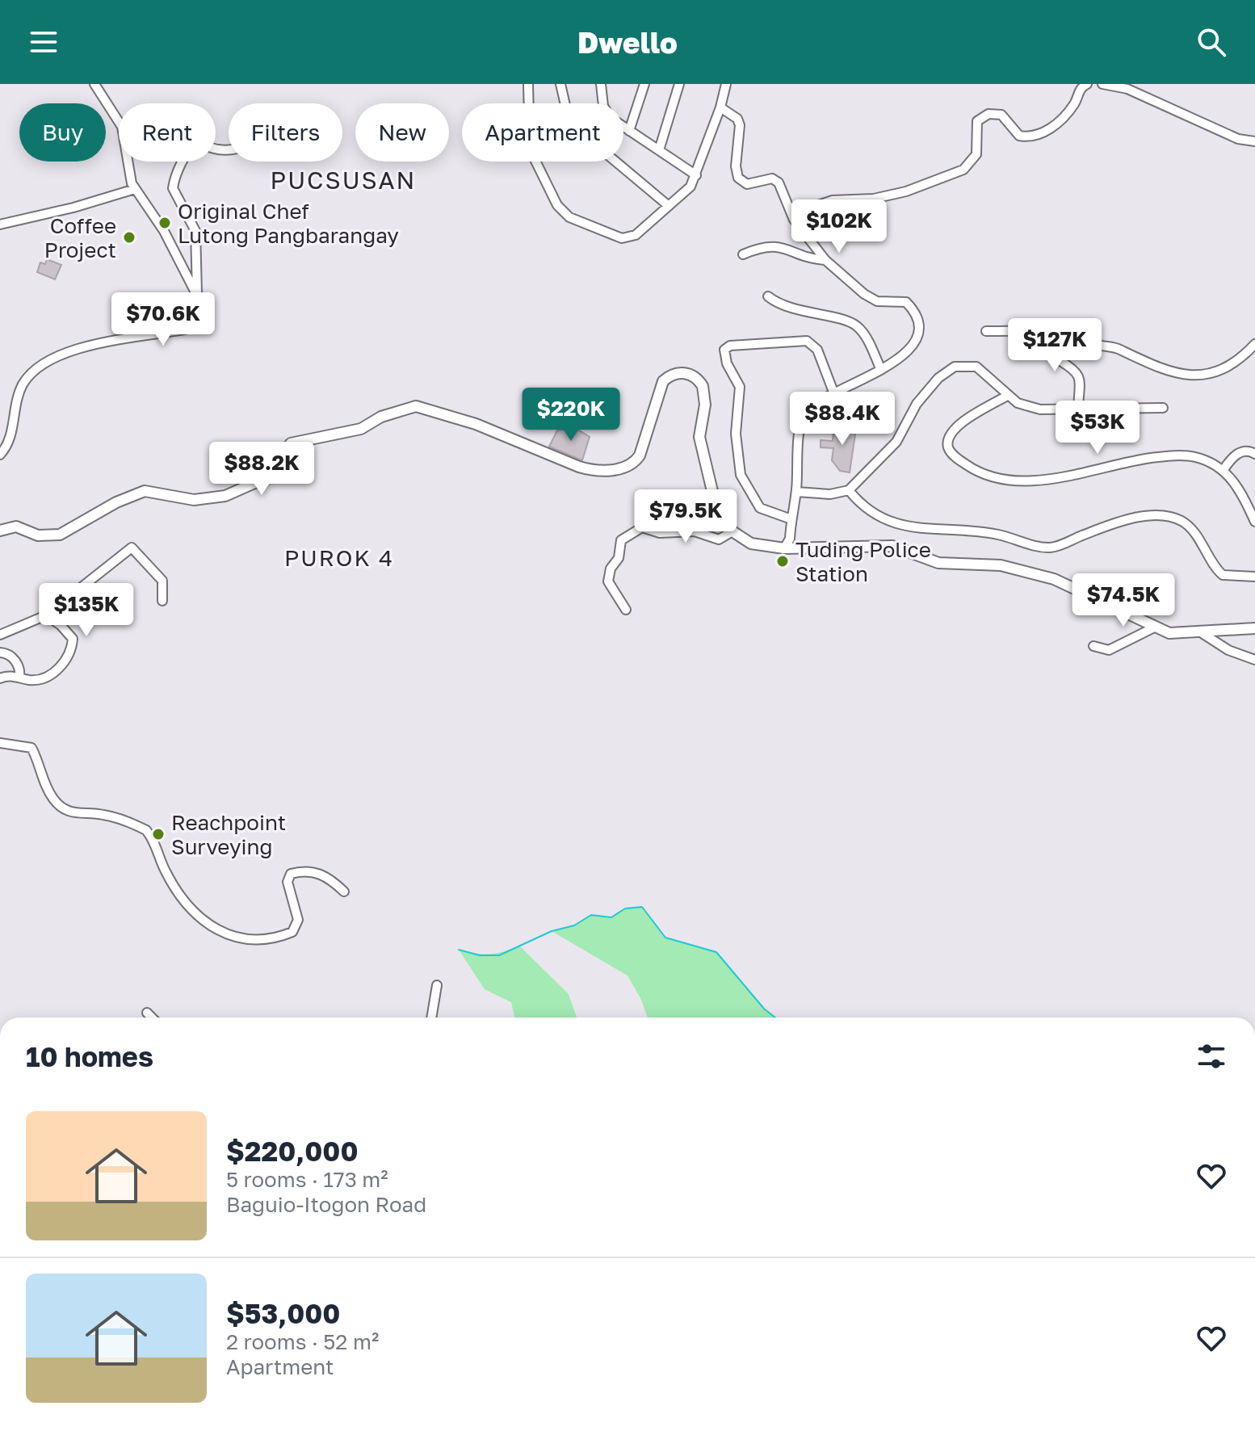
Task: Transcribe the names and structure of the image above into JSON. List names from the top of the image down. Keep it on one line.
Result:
{"districts":["PUCSUSAN","PUROK 4"],"places":["Original Chef Lutong Pangbarangay","Coffee Project","Tuding Police Station","Reachpoint Surveying"],"page":{"header":"Dwello","chip":["Buy","Rent","Filters","New","Apartment"],"price":["$102K","$70.6K","$127K","$220K","$88.4K","$53K","$88.2K","$79.5K","$74.5K","$135K"],"heading":"10 homes","list":[{"name":"$220,000","note":"5 rooms · 173 m² · Baguio-Itogon Road"},{"name":"$53,000","note":"2 rooms · 52 m² · Apartment"}]}}
